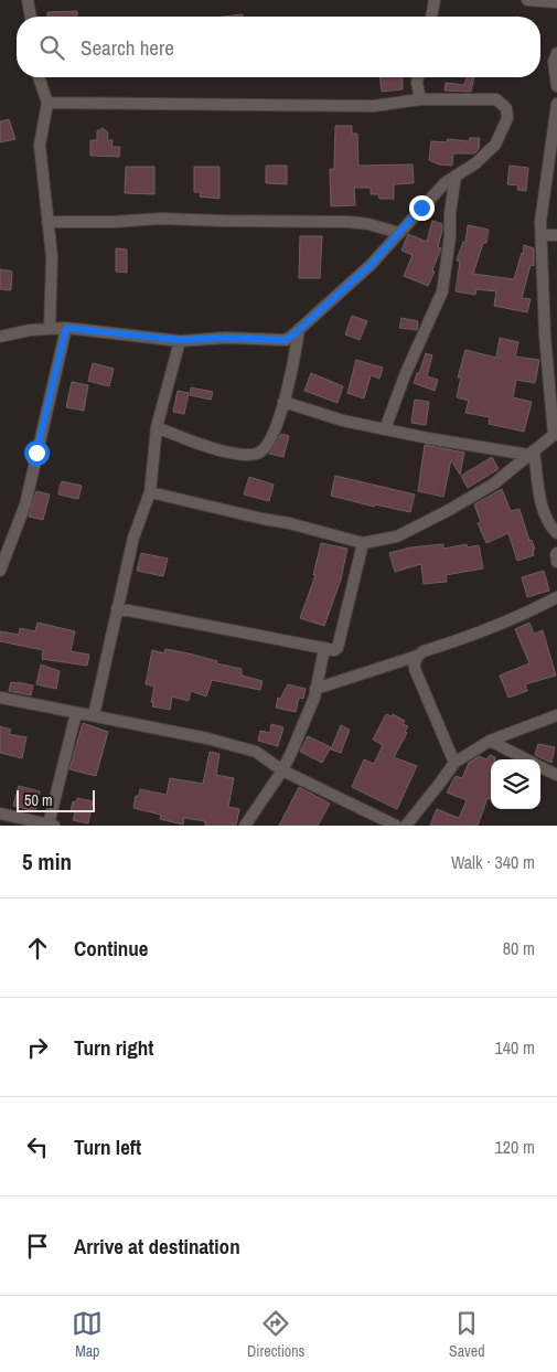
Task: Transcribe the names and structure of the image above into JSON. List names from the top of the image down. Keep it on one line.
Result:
{"scale_bar":"50 m","page":{"search":"Search here","scale":"50 m","heading":["5 min","Walk · 340 m"],"list":[["Continue","80 m"],["Turn right","140 m"],["Turn left","120 m"],"Arrive at destination"],"nav":["Map","Directions","Saved"]}}
